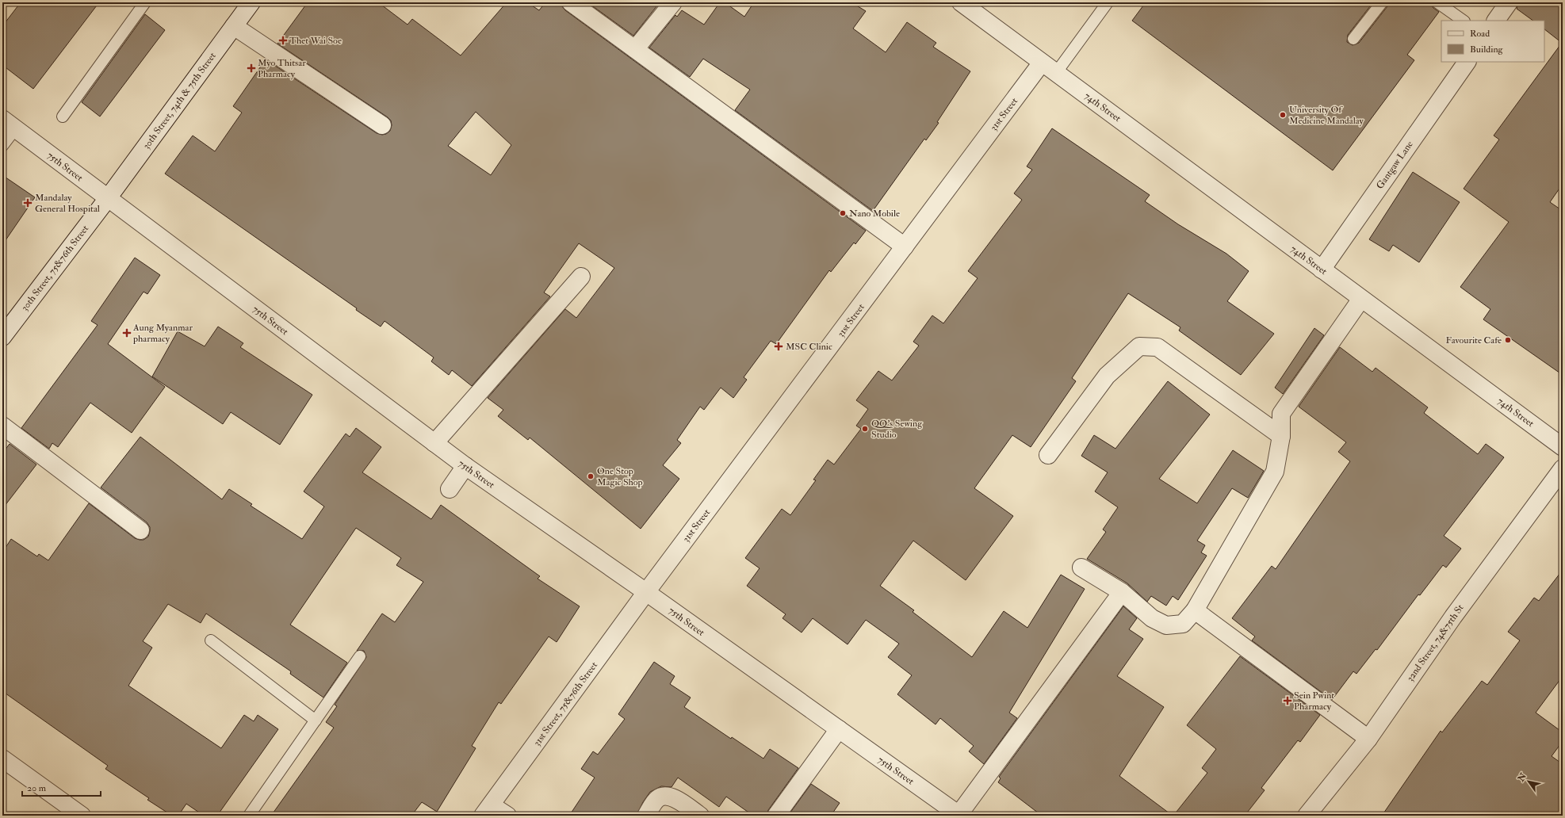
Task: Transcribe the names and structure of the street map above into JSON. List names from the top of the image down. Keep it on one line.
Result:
{"streets":{"street":["30th Street, 74th & 75th Street","74th Street","31st Street","Gantgaw Lane","75th Street","30th Street, 75&76th Street","32nd Street, 74&75th St","31st Street, 75&76th Street"]},"crossings":[["30th Street, 74th & 75th Street","75th Street"],["30th Street, 74th & 75th Street","30th Street, 75&76th Street"],["74th Street","31st Street"],["74th Street","Gantgaw Lane"],["31st Street","75th Street"],["31st Street","31st Street, 75&76th Street"],["75th Street","30th Street, 75&76th Street"],["75th Street","31st Street, 75&76th Street"]],"places":{"health":["Thet Wai Soe","Myo Thitsar Pharmacy","Mandalay General Hospital","Aung Myanmar pharmacy","MSC Clinic","Sein Pwint Pharmacy"],"other":["University Of Medicine Mandalay","Nano Mobile","Favourite Cafe","QQ's Sewing Studio","One Stop Magic Shop"]},"legend":["Road","Building"],"scale_bar":"20 m","north":"top left"}
